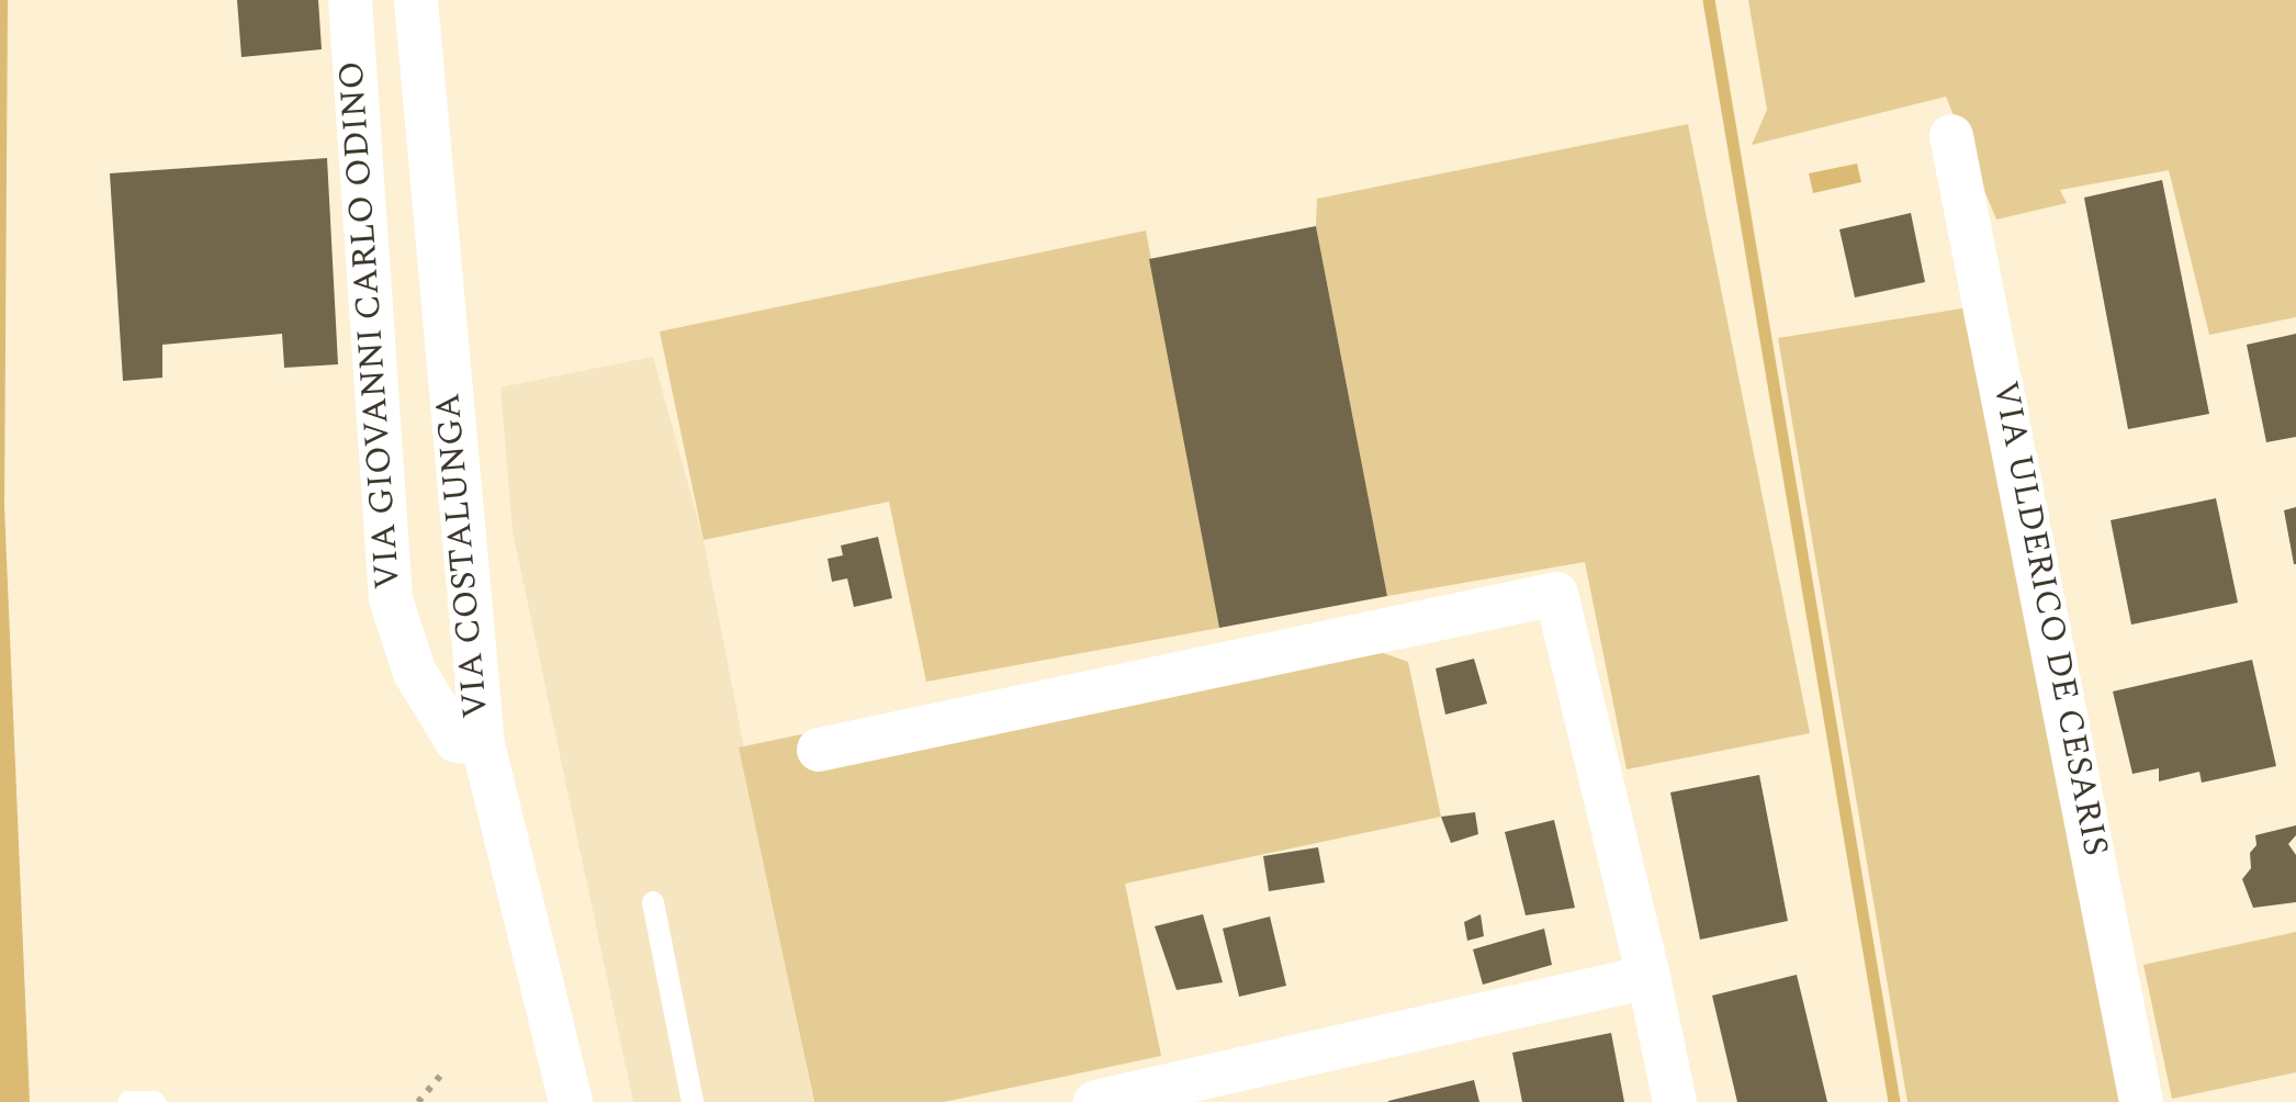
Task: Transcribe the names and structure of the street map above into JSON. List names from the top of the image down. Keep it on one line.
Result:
{"streets":{"street":["VIA GIOVANNI CARLO ODINO","VIA COSTALUNGA","VIA ULDERICO DE CESARIS"]},"crossings":[["VIA GIOVANNI CARLO ODINO","VIA COSTALUNGA"]]}
